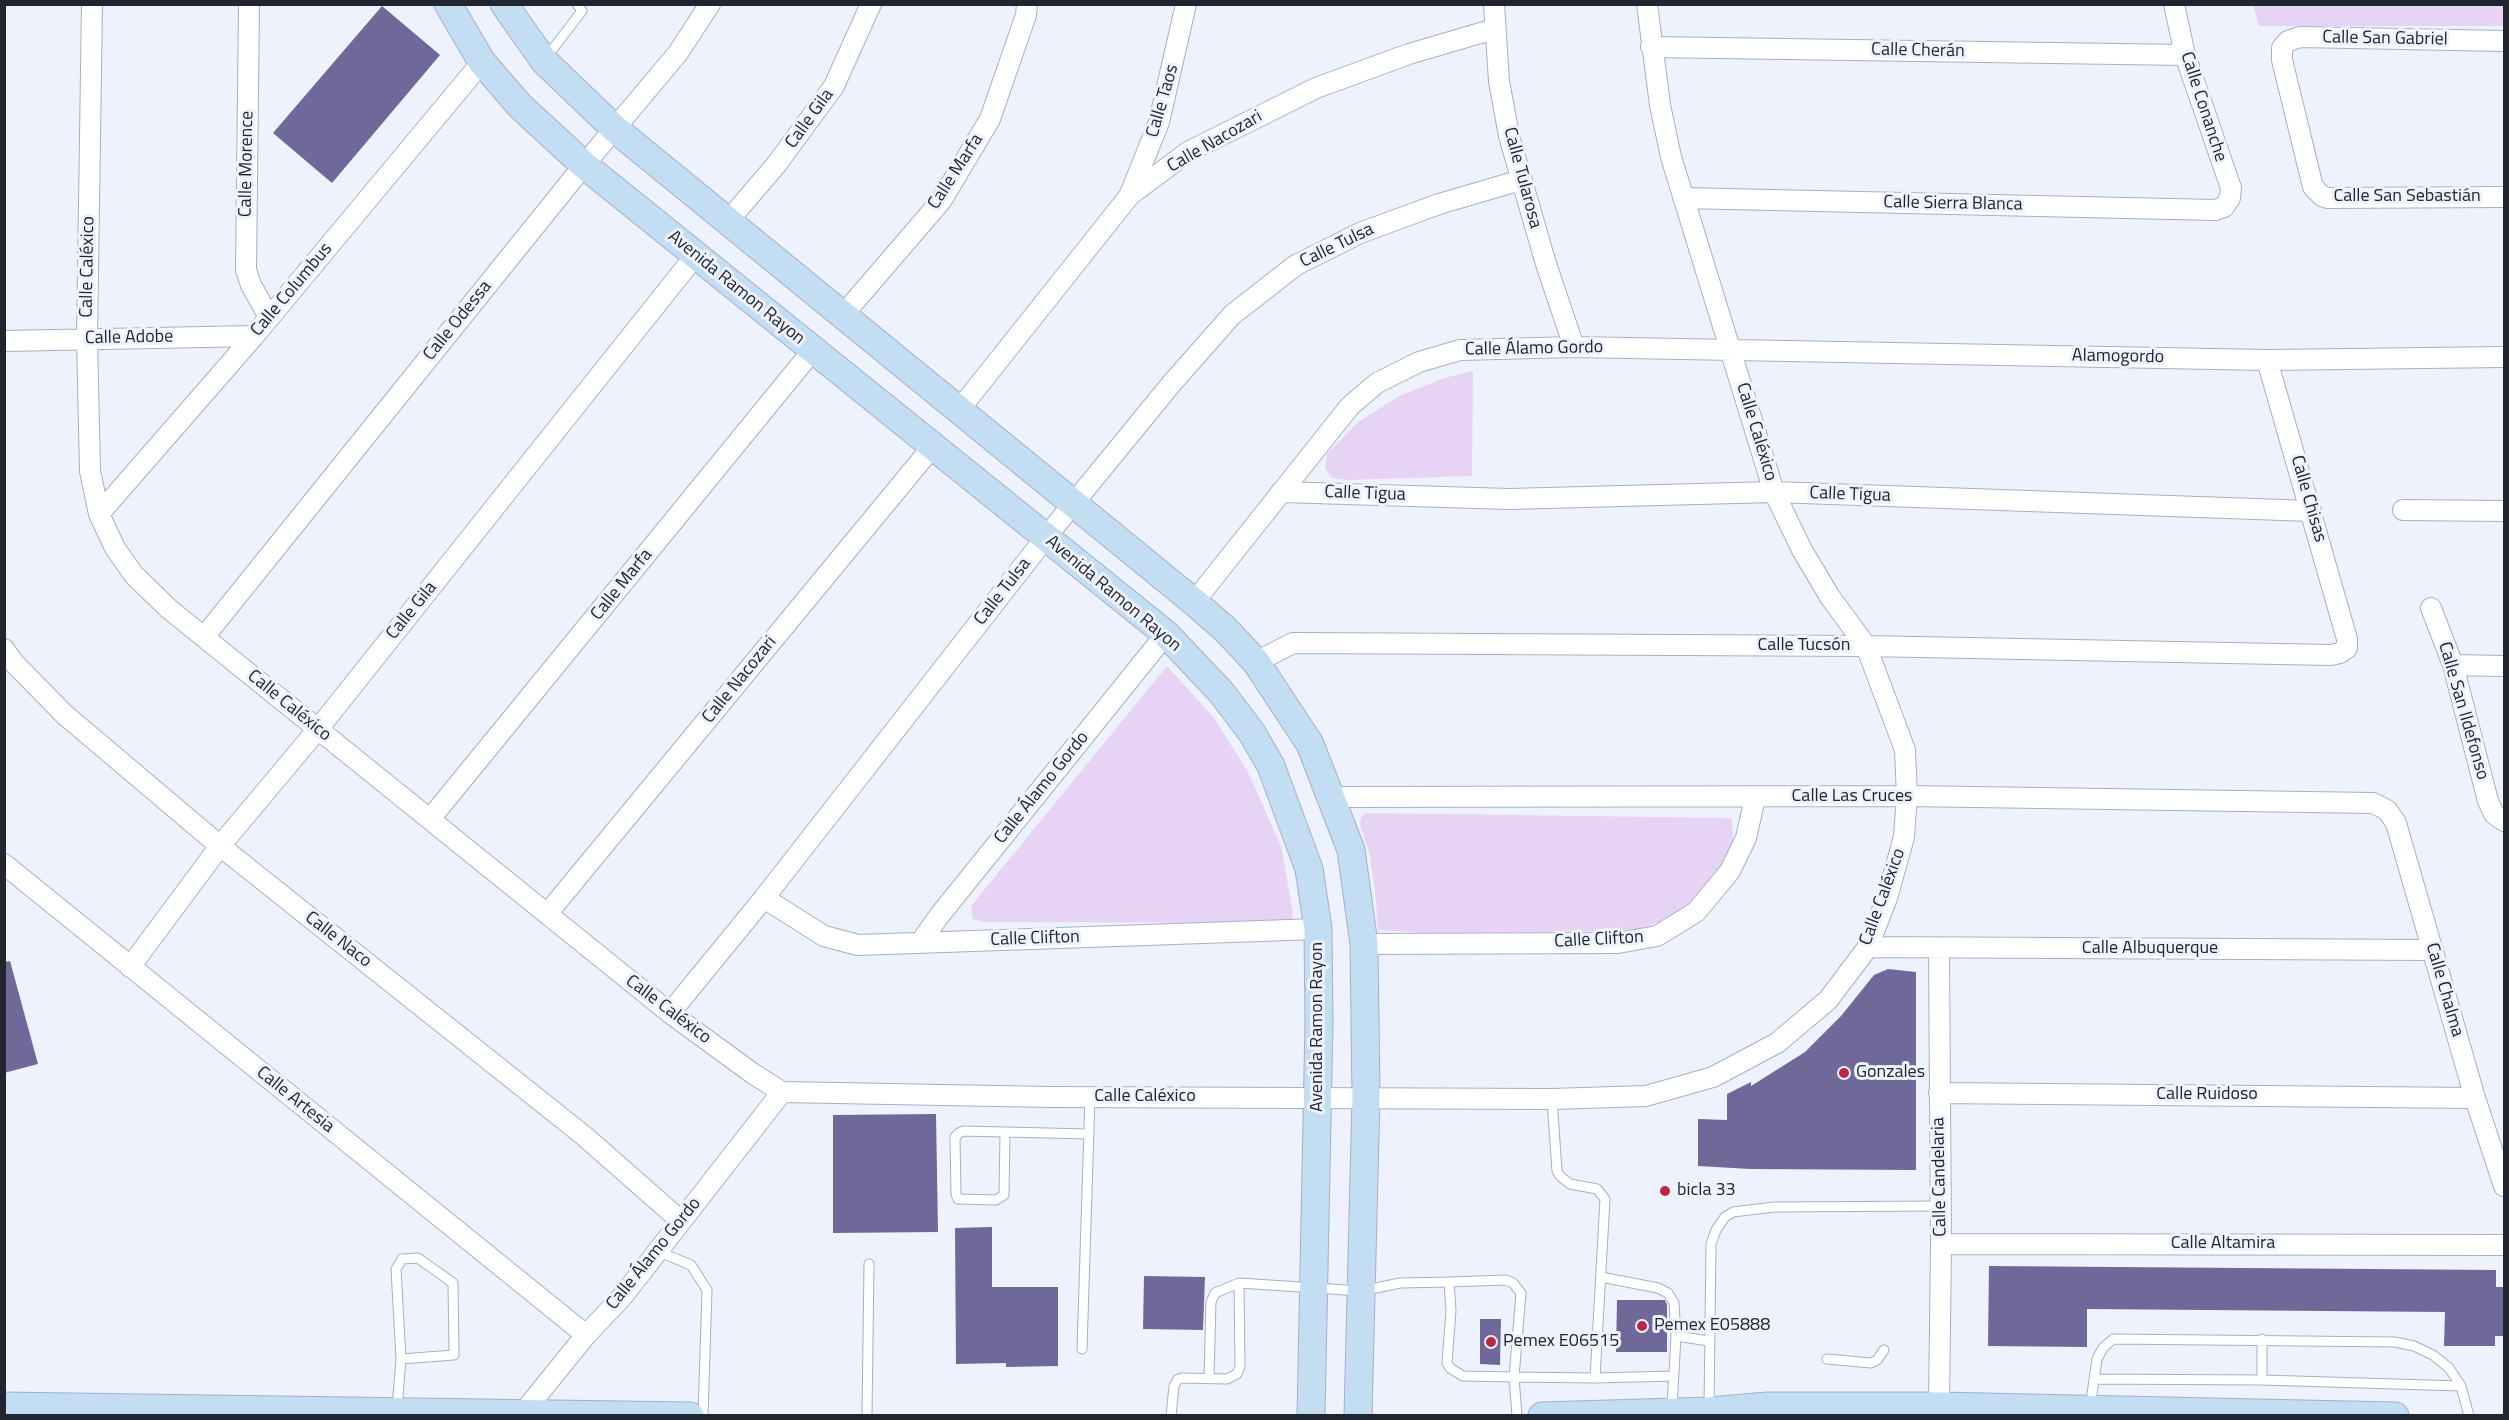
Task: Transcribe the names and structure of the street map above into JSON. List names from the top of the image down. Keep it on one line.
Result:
{"streets":{"main road":["Avenida Ramon Rayon"],"street":["Calle San Gabriel","Calle Cherán","Calle Taos","Calle Conanche","Calle Gila","Calle Nacozari","Calle Morence","Calle Marfa","Calle Tularosa","Calle San Sebastián","Calle Sierra Blanca","Calle Tulsa","Calle Caléxico","Calle Columbus","Calle Odessa","Calle Adobe","Calle Álamo Gordo","Alamogordo","Calle Tigua","Calle Chisas","Calle Tucsón","Calle San Ildefonso","Calle Las Cruces","Calle Clifton","Calle Naco","Calle Albuquerque","Calle Chalma","Calle Ruidoso","Calle Artesia","Calle Candelaria","Calle Altamira"]},"crossings":[["Calle San Gabriel","Calle San Sebastián"],["Calle Cherán","Calle Conanche"],["Calle Cherán","Calle Caléxico"],["Calle Taos","Calle Nacozari"],["Calle Conanche","Calle Sierra Blanca"],["Calle Gila","Calle Caléxico"],["Calle Gila","Avenida Ramon Rayon"],["Calle Gila","Calle Naco"],["Calle Gila","Calle Artesia"],["Calle Nacozari","Calle Tularosa"],["Calle Nacozari","Calle Caléxico"],["Calle Nacozari","Avenida Ramon Rayon"],["Calle Morence","Calle Columbus"],["Calle Marfa","Calle Caléxico"],["Calle Marfa","Avenida Ramon Rayon"],["Calle Tularosa","Calle Tulsa"],["Calle Tularosa","Calle Álamo Gordo"],["Calle Sierra Blanca","Calle Caléxico"],["Calle Tulsa","Calle Caléxico"],["Calle Tulsa","Avenida Ramon Rayon"],["Calle Tulsa","Calle Clifton"],["Calle Caléxico","Avenida Ramon Rayon"],["Calle Caléxico","Calle Columbus"],["Calle Caléxico","Calle Odessa"],["Calle Caléxico","Calle Adobe"],["Calle Caléxico","Calle Álamo Gordo"],["Calle Caléxico","Alamogordo"],["Calle Caléxico","Calle Tigua"],["Calle Caléxico","Calle Tucsón"],["Calle Caléxico","Calle Las Cruces"],["Calle Caléxico","Calle Albuquerque"],["Avenida Ramon Rayon","Calle Columbus"],["Avenida Ramon Rayon","Calle Odessa"],["Avenida Ramon Rayon","Calle Álamo Gordo"],["Avenida Ramon Rayon","Calle Clifton"],["Calle Columbus","Calle Adobe"],["Calle Álamo Gordo","Alamogordo"],["Calle Álamo Gordo","Calle Tigua"],["Calle Álamo Gordo","Calle Clifton"],["Calle Álamo Gordo","Calle Naco"],["Calle Álamo Gordo","Calle Artesia"],["Alamogordo","Calle Chisas"],["Calle Tigua","Calle Chisas"],["Calle Chisas","Calle Tucsón"],["Calle Las Cruces","Calle Clifton"],["Calle Las Cruces","Calle Chalma"],["Calle Albuquerque","Calle Chalma"],["Calle Albuquerque","Calle Candelaria"],["Calle Chalma","Calle Ruidoso"],["Calle Ruidoso","Calle Candelaria"],["Calle Candelaria","Calle Altamira"]],"places":["Gonzales","bicla 33","Pemex E05888","Pemex E06515"]}
